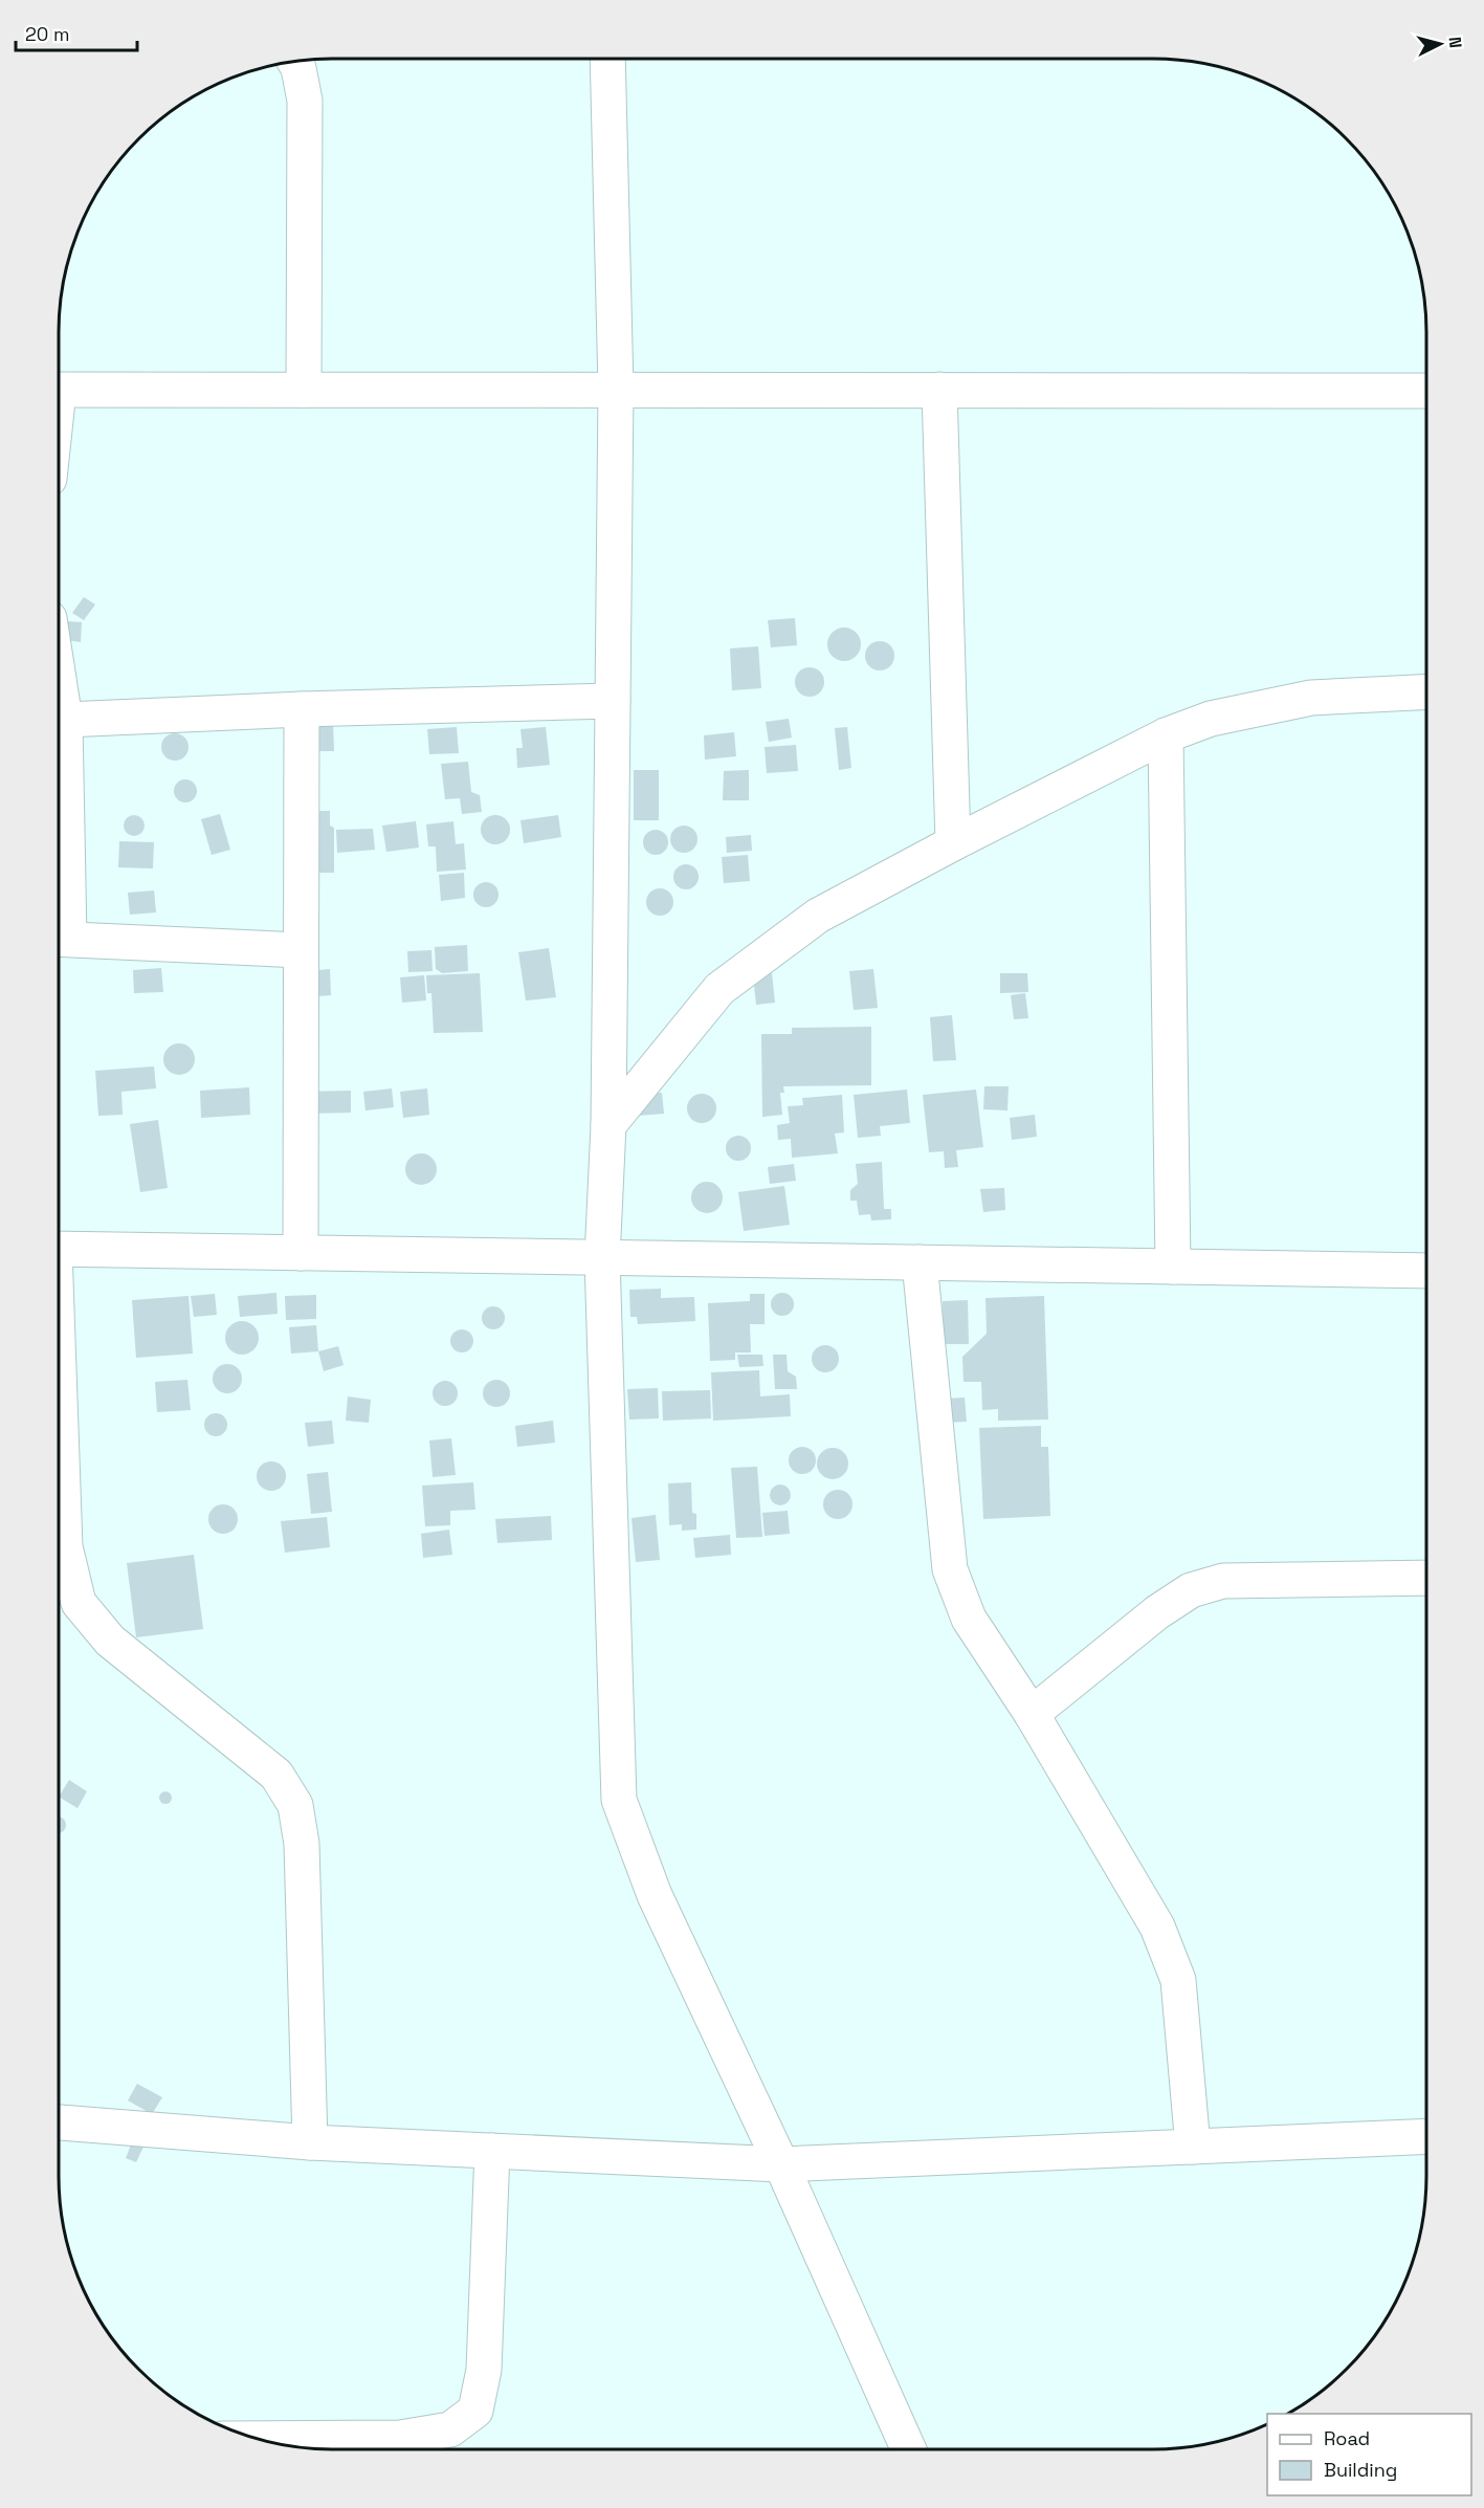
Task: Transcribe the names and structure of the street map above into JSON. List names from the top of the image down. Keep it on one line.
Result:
{"legend":["Road","Building"],"scale_bar":"20 m","north":"right"}
